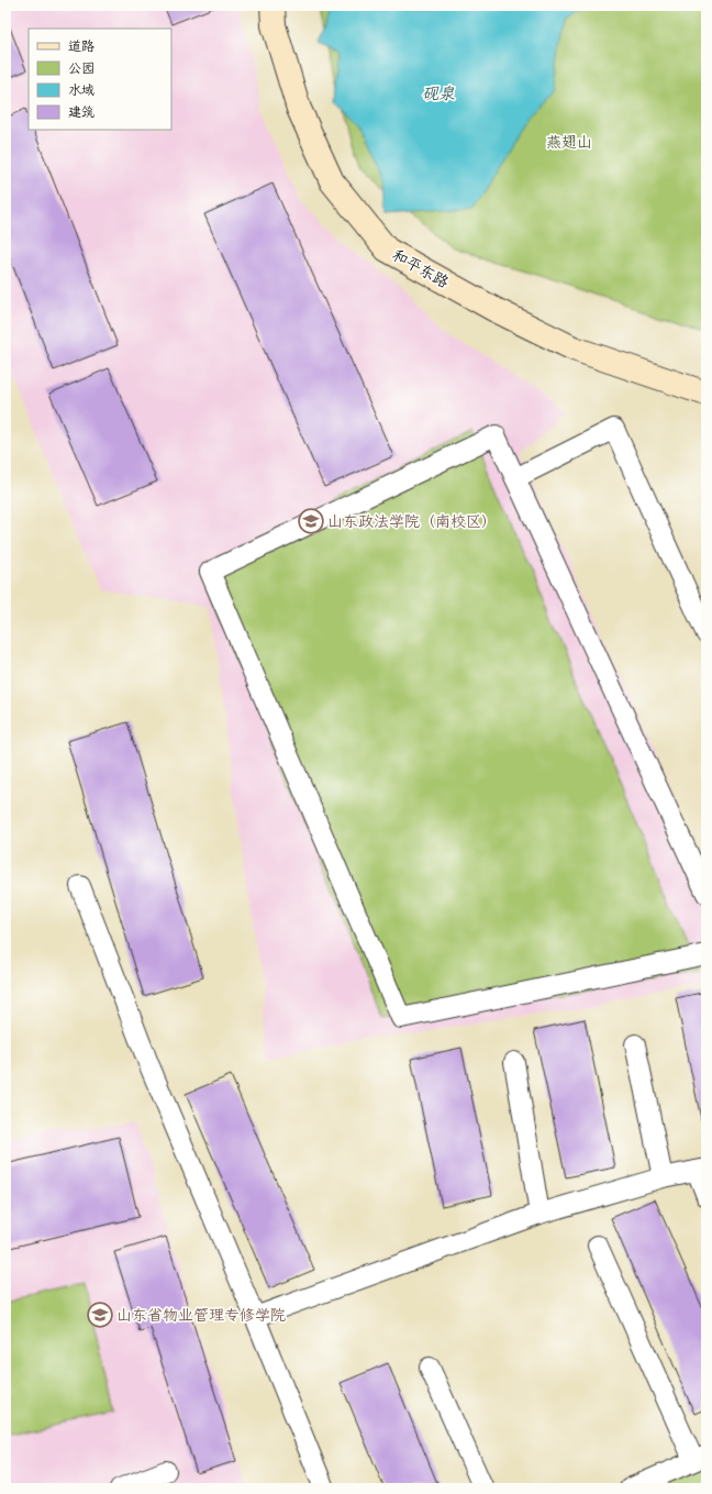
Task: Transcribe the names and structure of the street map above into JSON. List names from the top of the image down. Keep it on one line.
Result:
{"streets":{"main road":["和平东路"]},"water":["砚泉"],"parks":["燕翅山"],"places":{"school or university":["山东政法学院（南校区）","山东省物业管理专修学院"]},"legend":["道路","公园","水域","建筑"]}
